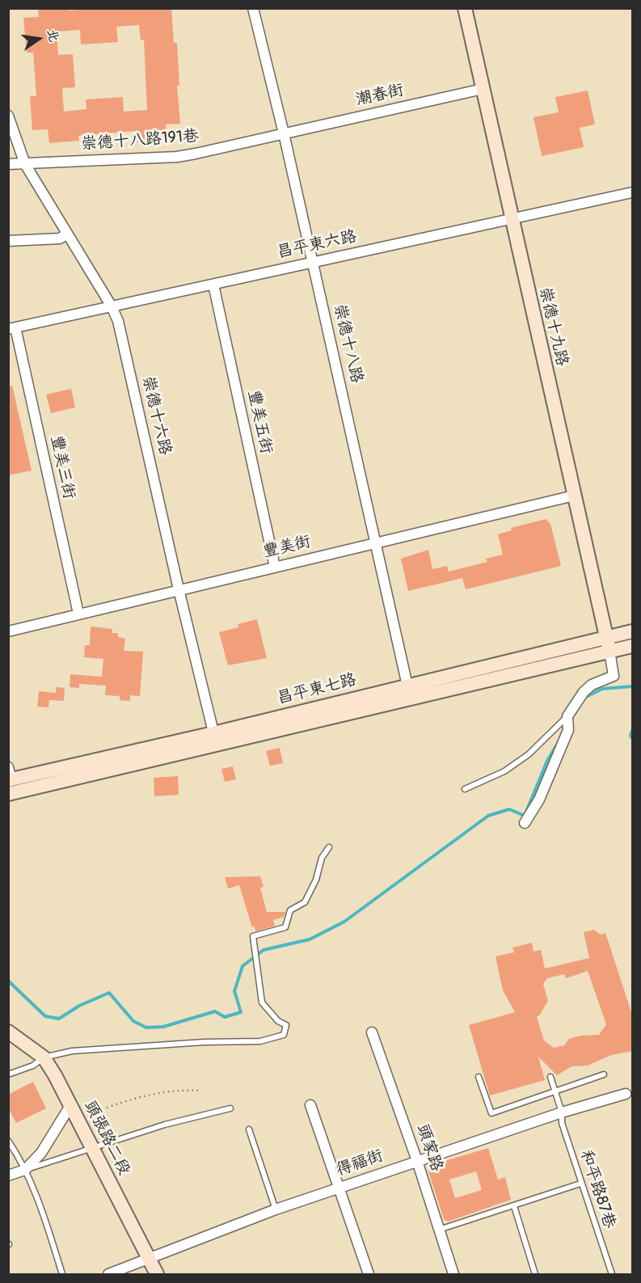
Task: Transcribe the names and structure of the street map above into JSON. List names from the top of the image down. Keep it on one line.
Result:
{"streets":{"street":["潮春街","崇德十八路191巷","昌平東六路","崇德十九路","崇德十八路","崇德十六路","豐美五街","豐美三街","豐美街","昌平東七路","頭張路二段","頭家路","得福街"],"lane":["和平路87巷"]},"crossings":[["潮春街","崇德十八路191巷"],["潮春街","崇德十九路"],["潮春街","崇德十八路"],["崇德十八路191巷","崇德十八路"],["崇德十八路191巷","崇德十六路"],["昌平東六路","崇德十九路"],["昌平東六路","崇德十八路"],["昌平東六路","崇德十六路"],["昌平東六路","豐美五街"],["昌平東六路","豐美三街"],["崇德十九路","豐美街"],["崇德十九路","昌平東七路"],["崇德十八路","豐美街"],["崇德十八路","昌平東七路"],["崇德十六路","豐美街"],["崇德十六路","昌平東七路"],["豐美五街","豐美街"],["豐美三街","豐美街"],["頭張路二段","得福街"],["頭家路","得福街"],["得福街","和平路87巷"]],"north":"right"}
